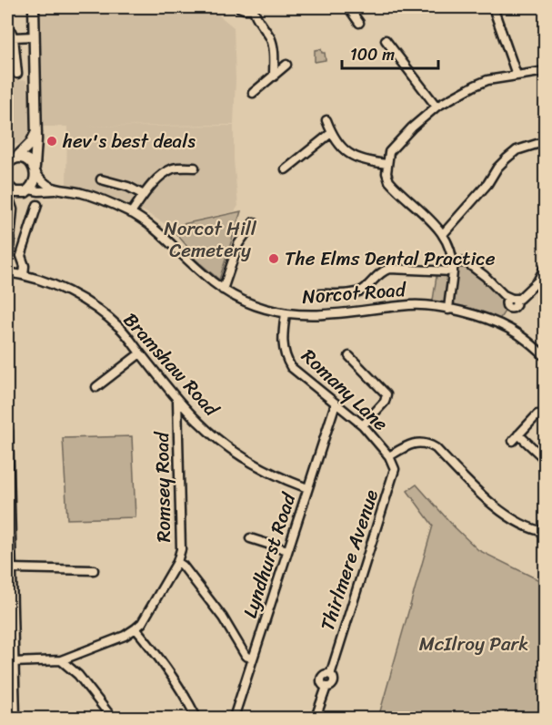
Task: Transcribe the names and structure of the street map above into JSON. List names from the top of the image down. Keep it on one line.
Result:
{"streets":{"street":["Norcot Road","Bramshaw Road","Romany Lane","Romsey Road","Lyndhurst Road","Thirlmere Avenue"]},"crossings":[["Norcot Road","Romany Lane"],["Bramshaw Road","Romsey Road"],["Bramshaw Road","Lyndhurst Road"],["Romany Lane","Lyndhurst Road"],["Romany Lane","Thirlmere Avenue"]],"parks":["Norcot Hill Cemetery","McIlroy Park"],"places":["hev's best deals","The Elms Dental Practice"],"scale_bar":"100 m"}
